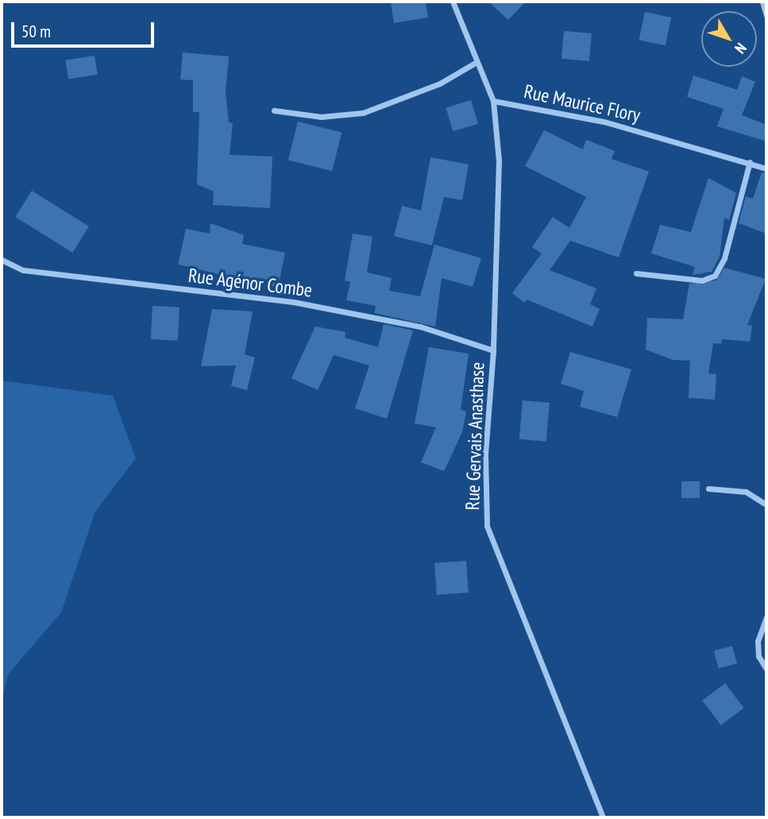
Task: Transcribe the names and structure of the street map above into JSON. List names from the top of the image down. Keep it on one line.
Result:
{"streets":{"street":["Rue Maurice Flory","Rue Agénor Combe","Rue Gervais Anasthase"]},"crossings":[["Rue Maurice Flory","Rue Gervais Anasthase"],["Rue Agénor Combe","Rue Gervais Anasthase"]],"scale_bar":"50 m","north":"bottom right"}
